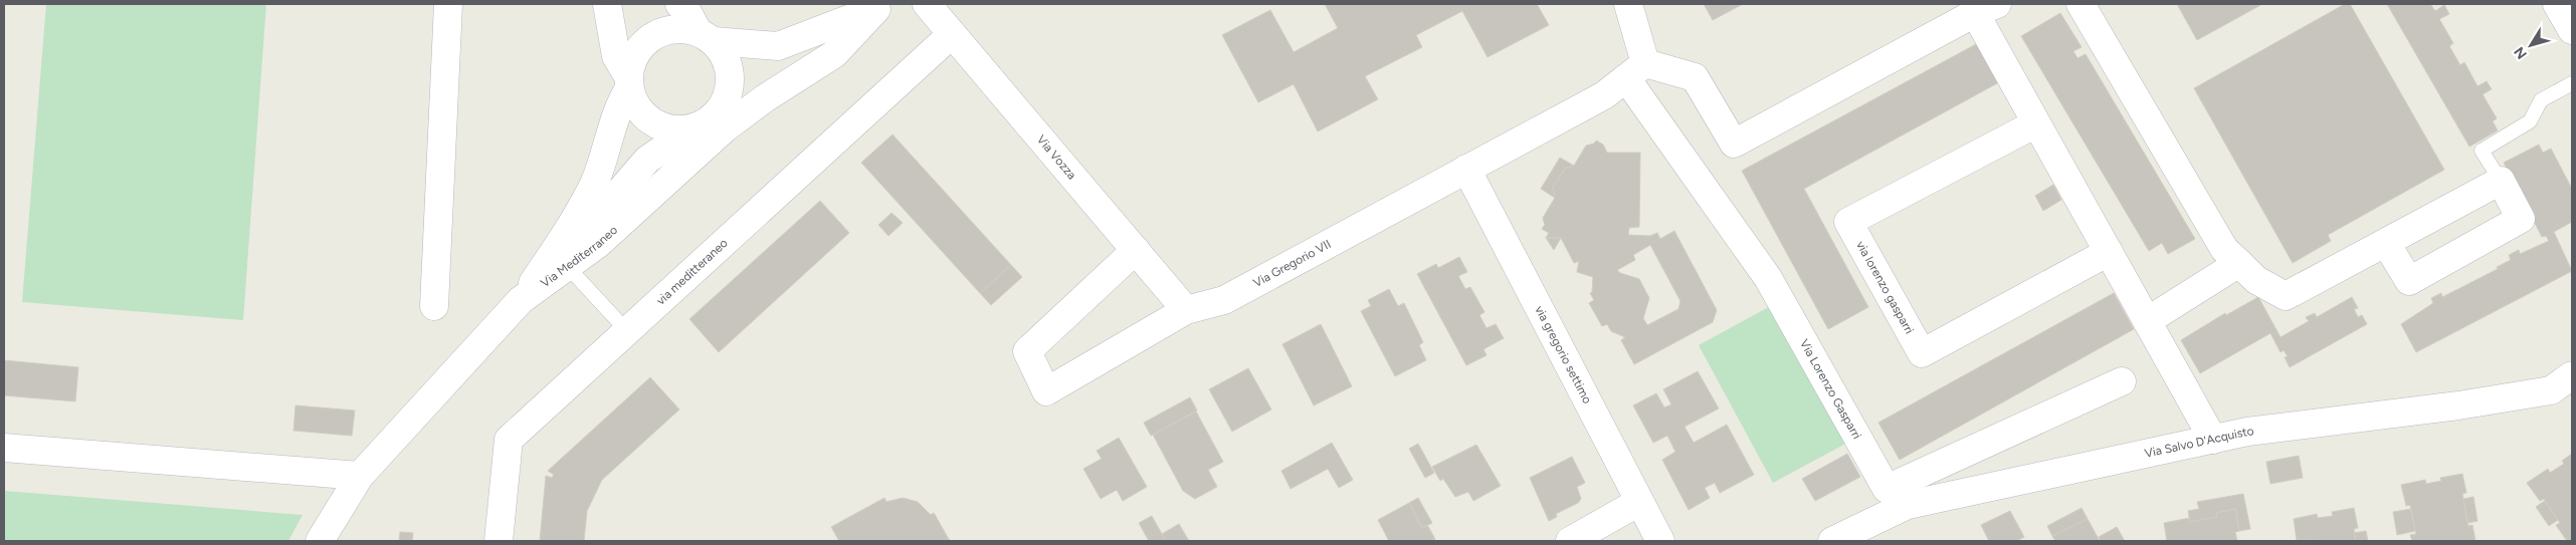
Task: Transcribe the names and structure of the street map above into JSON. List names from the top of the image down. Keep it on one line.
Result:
{"streets":{"street":["Via Vozza","Via Mediterraneo","Via Gregorio VII","via meditteraneo","via lorenzo gasparri","via gregorio settimo","Via Lorenzo Gasparri","Via Salvo D'Acquisto"]},"crossings":[["Via Vozza","Via Gregorio VII"],["Via Vozza","via meditteraneo"],["Via Gregorio VII","via gregorio settimo"],["Via Gregorio VII","Via Lorenzo Gasparri"]],"north":"bottom left"}
